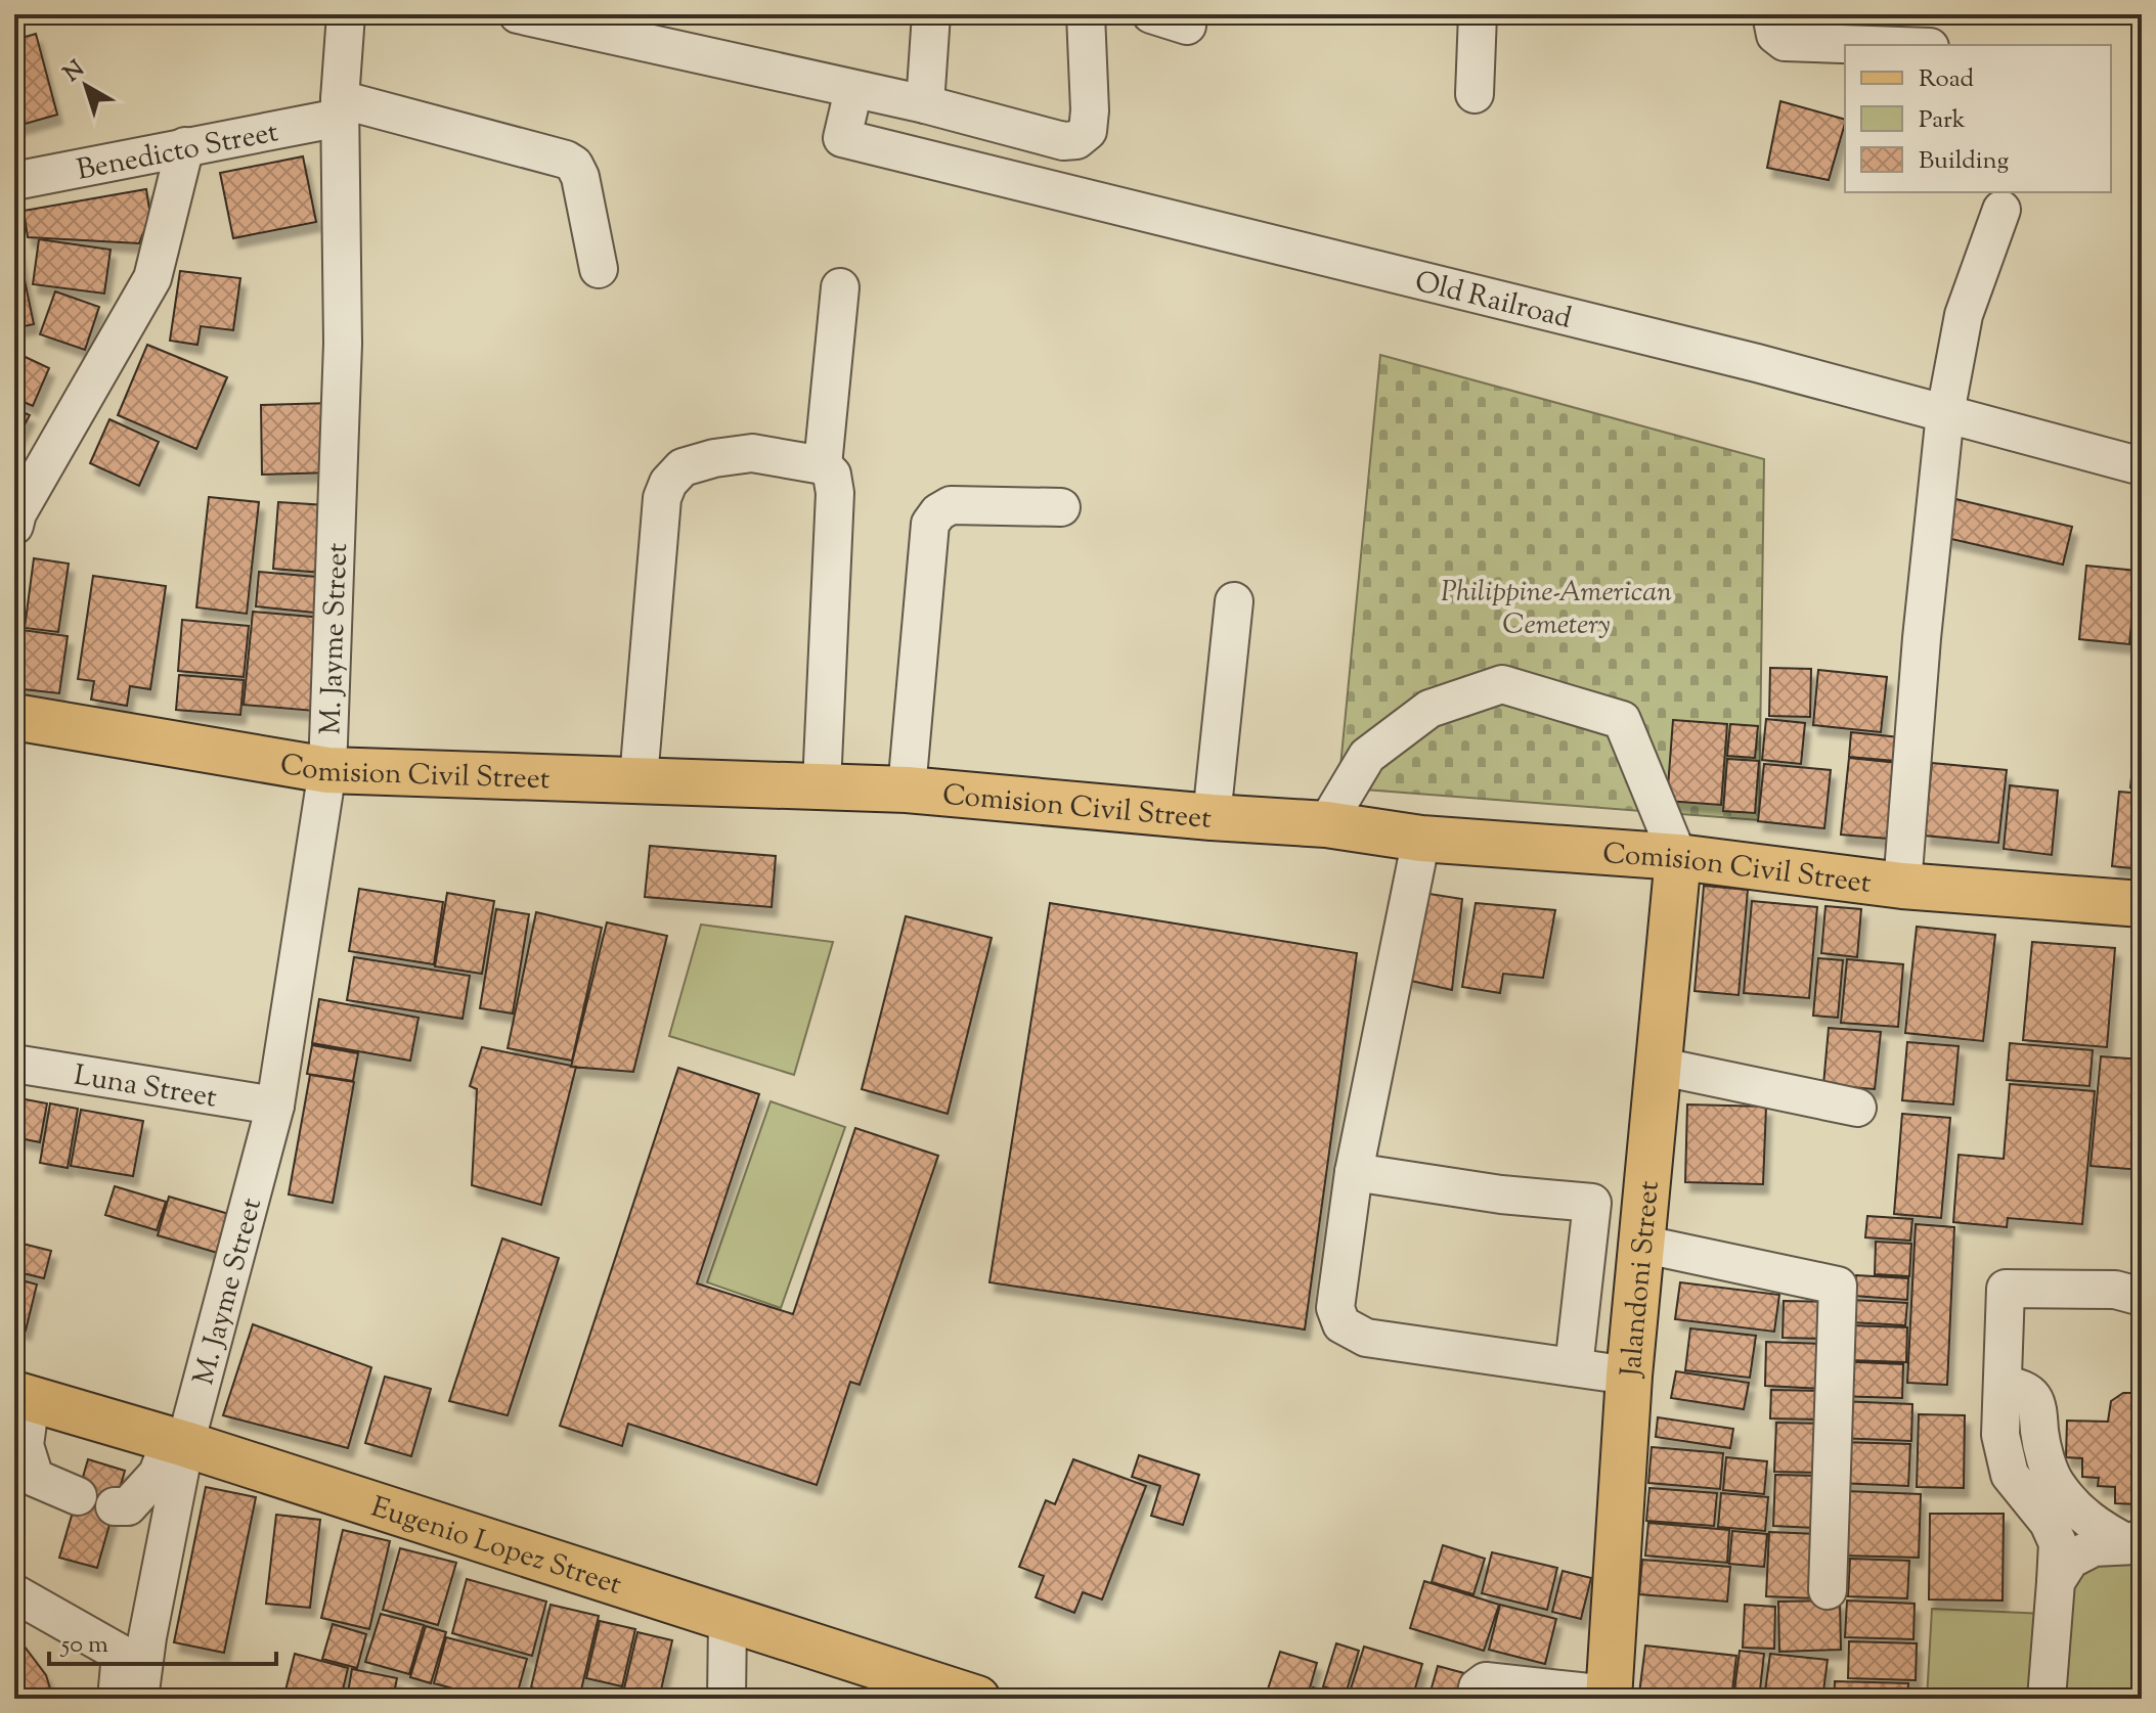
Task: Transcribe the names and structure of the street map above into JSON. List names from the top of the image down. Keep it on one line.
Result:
{"streets":{"main road":["Comision Civil Street","Jalandoni Street","Eugenio Lopez Street"],"street":["Benedicto Street","Old Railroad","M. Jayme Street","Luna Street"]},"crossings":[["Benedicto Street","M. Jayme Street"],["M. Jayme Street","Comision Civil Street"],["M. Jayme Street","Luna Street"],["M. Jayme Street","Eugenio Lopez Street"],["Comision Civil Street","Jalandoni Street"]],"parks":["Philippine-American Cemetery"],"legend":["Road","Park","Building"],"scale_bar":"50 m","north":"top left"}
